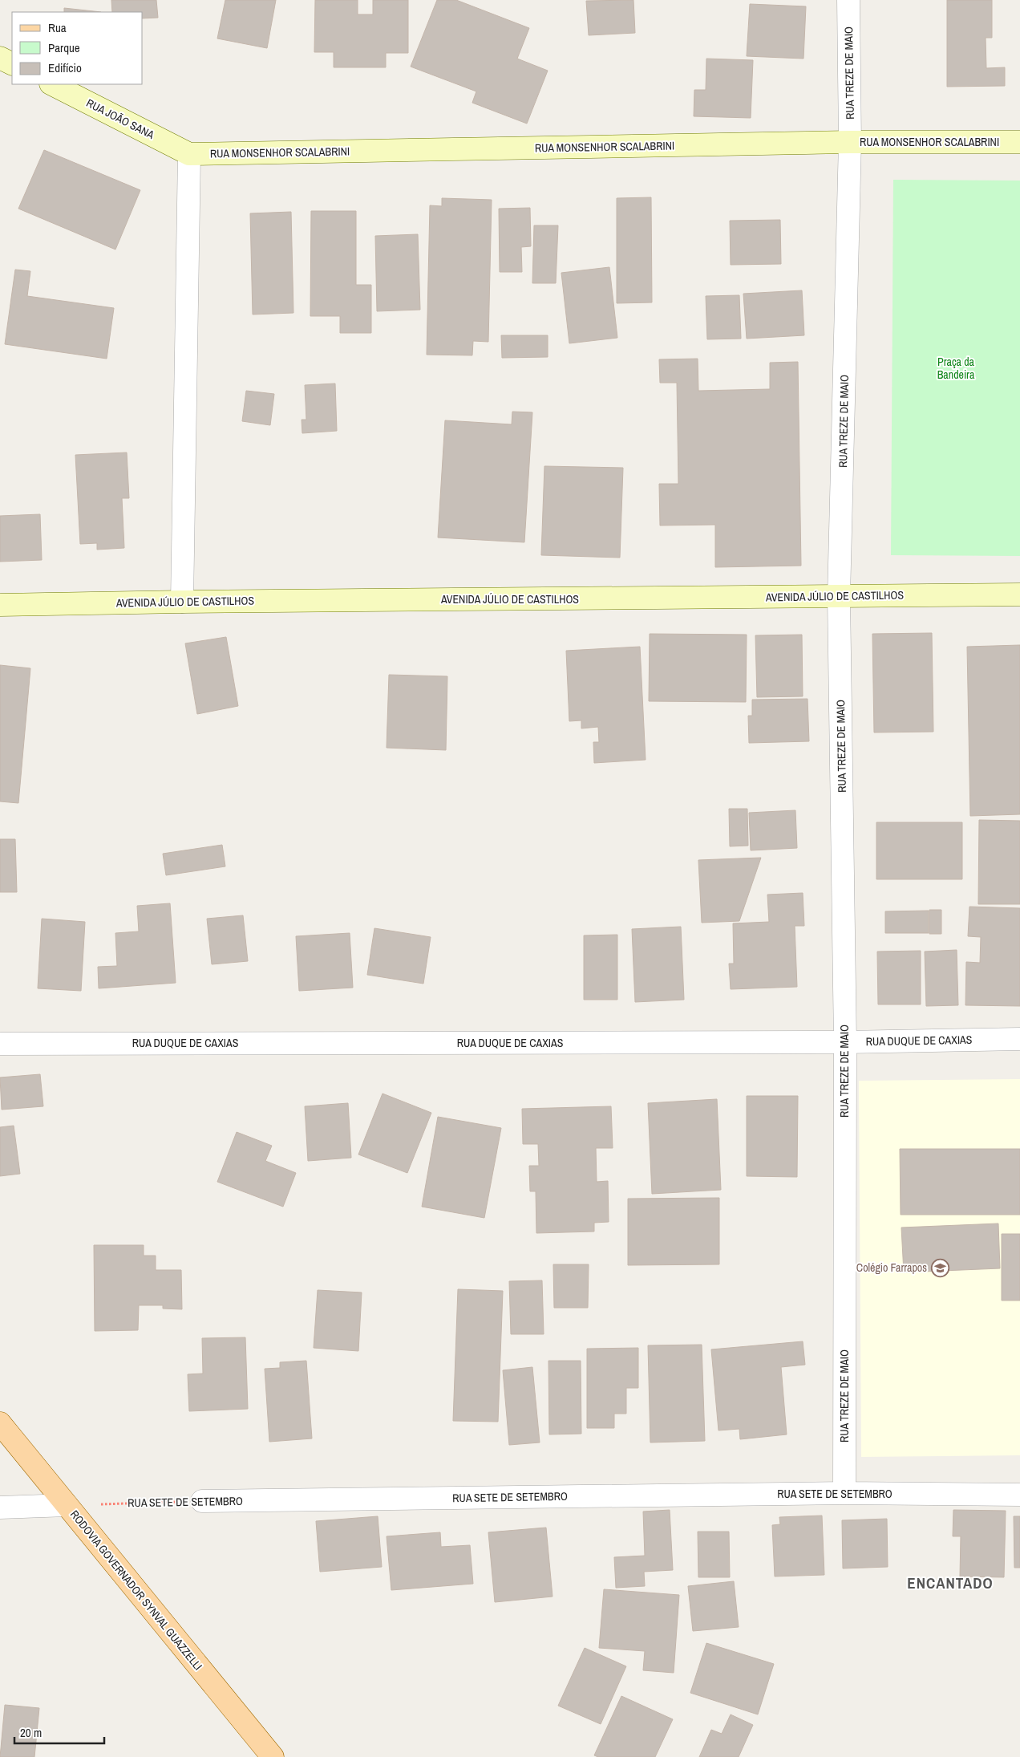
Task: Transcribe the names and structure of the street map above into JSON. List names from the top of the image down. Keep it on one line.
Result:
{"streets":{"main road":["RODOVIA GOVERNADOR SYNVAL GUAZZELLI"],"street":["RUA TREZE DE MAIO","RUA JOÃO SANA","RUA MONSENHOR SCALABRINI","AVENIDA JÚLIO DE CASTILHOS","RUA DUQUE DE CAXIAS","RUA SETE DE SETEMBRO"]},"crossings":[["RUA TREZE DE MAIO","RUA MONSENHOR SCALABRINI"],["RUA TREZE DE MAIO","AVENIDA JÚLIO DE CASTILHOS"],["RUA TREZE DE MAIO","RUA DUQUE DE CAXIAS"],["RUA TREZE DE MAIO","RUA SETE DE SETEMBRO"],["RUA JOÃO SANA","RUA MONSENHOR SCALABRINI"],["RUA SETE DE SETEMBRO","RODOVIA GOVERNADOR SYNVAL GUAZZELLI"]],"districts":["ENCANTADO"],"parks":["Praça da Bandeira"],"places":{"school or university":["Colégio Farrapos"]},"legend":["Rua","Parque","Edifício"],"scale_bar":"20 m"}
